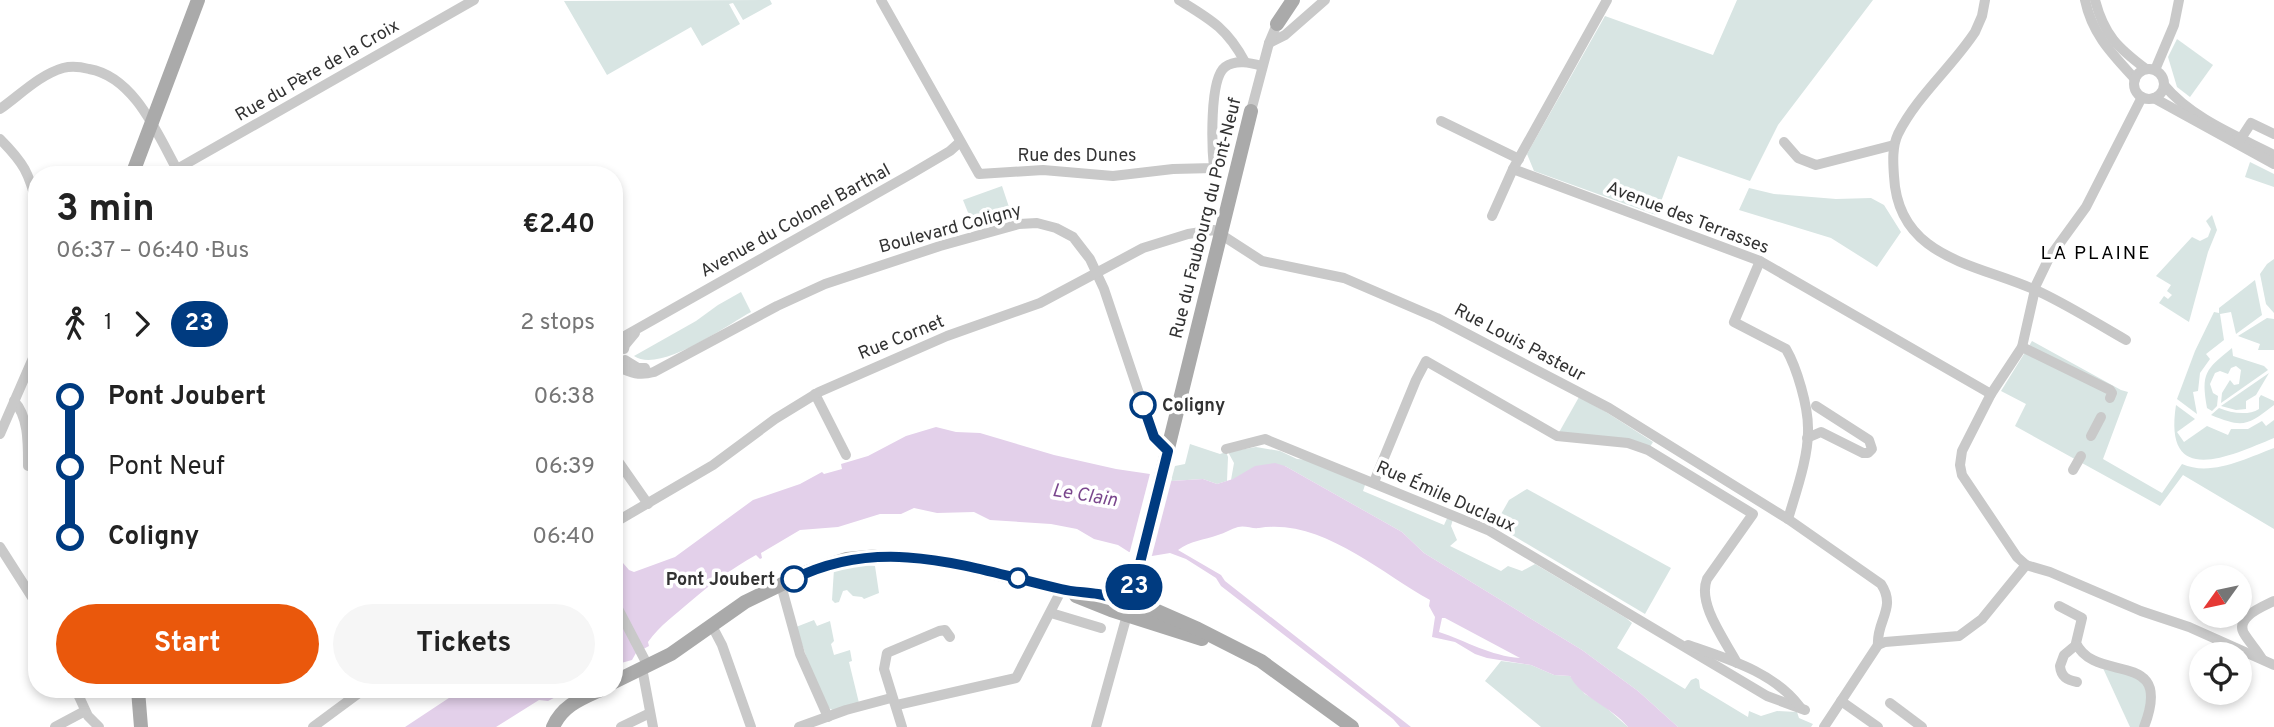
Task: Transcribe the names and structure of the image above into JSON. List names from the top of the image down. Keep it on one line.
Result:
{"streets":{"main road":["Rue du Faubourg du Pont-Neuf"],"street":["Rue du Père de la Croix","Rue des Dunes","Avenue des Terrasses","Avenue du Colonel Barthal","Boulevard Coligny","Rue Cornet","Rue Louis Pasteur","Rue Émile Duclaux"]},"crossings":[["Rue des Dunes","Avenue du Colonel Barthal"],["Rue du Faubourg du Pont-Neuf","Boulevard Coligny"],["Rue du Faubourg du Pont-Neuf","Rue Cornet"],["Rue du Faubourg du Pont-Neuf","Rue Louis Pasteur"],["Rue Cornet","Rue Louis Pasteur"]],"districts":["LA PLAINE"],"water":["Le Clain"],"places":["Coligny","Pont Joubert"],"lines":["bus line 23"],"north":"bottom left","page":{"on_map":"23","heading":["3 min","06:37 – 06:40 · Bus","€2.40"],"legs":["1","23","2 stops"],"list":[{"name":"Pont Joubert","value":"06:38"},{"name":"Pont Neuf","value":"06:39"},{"name":"Coligny","value":"06:40"}],"buttons":["Start","Tickets"]}}
